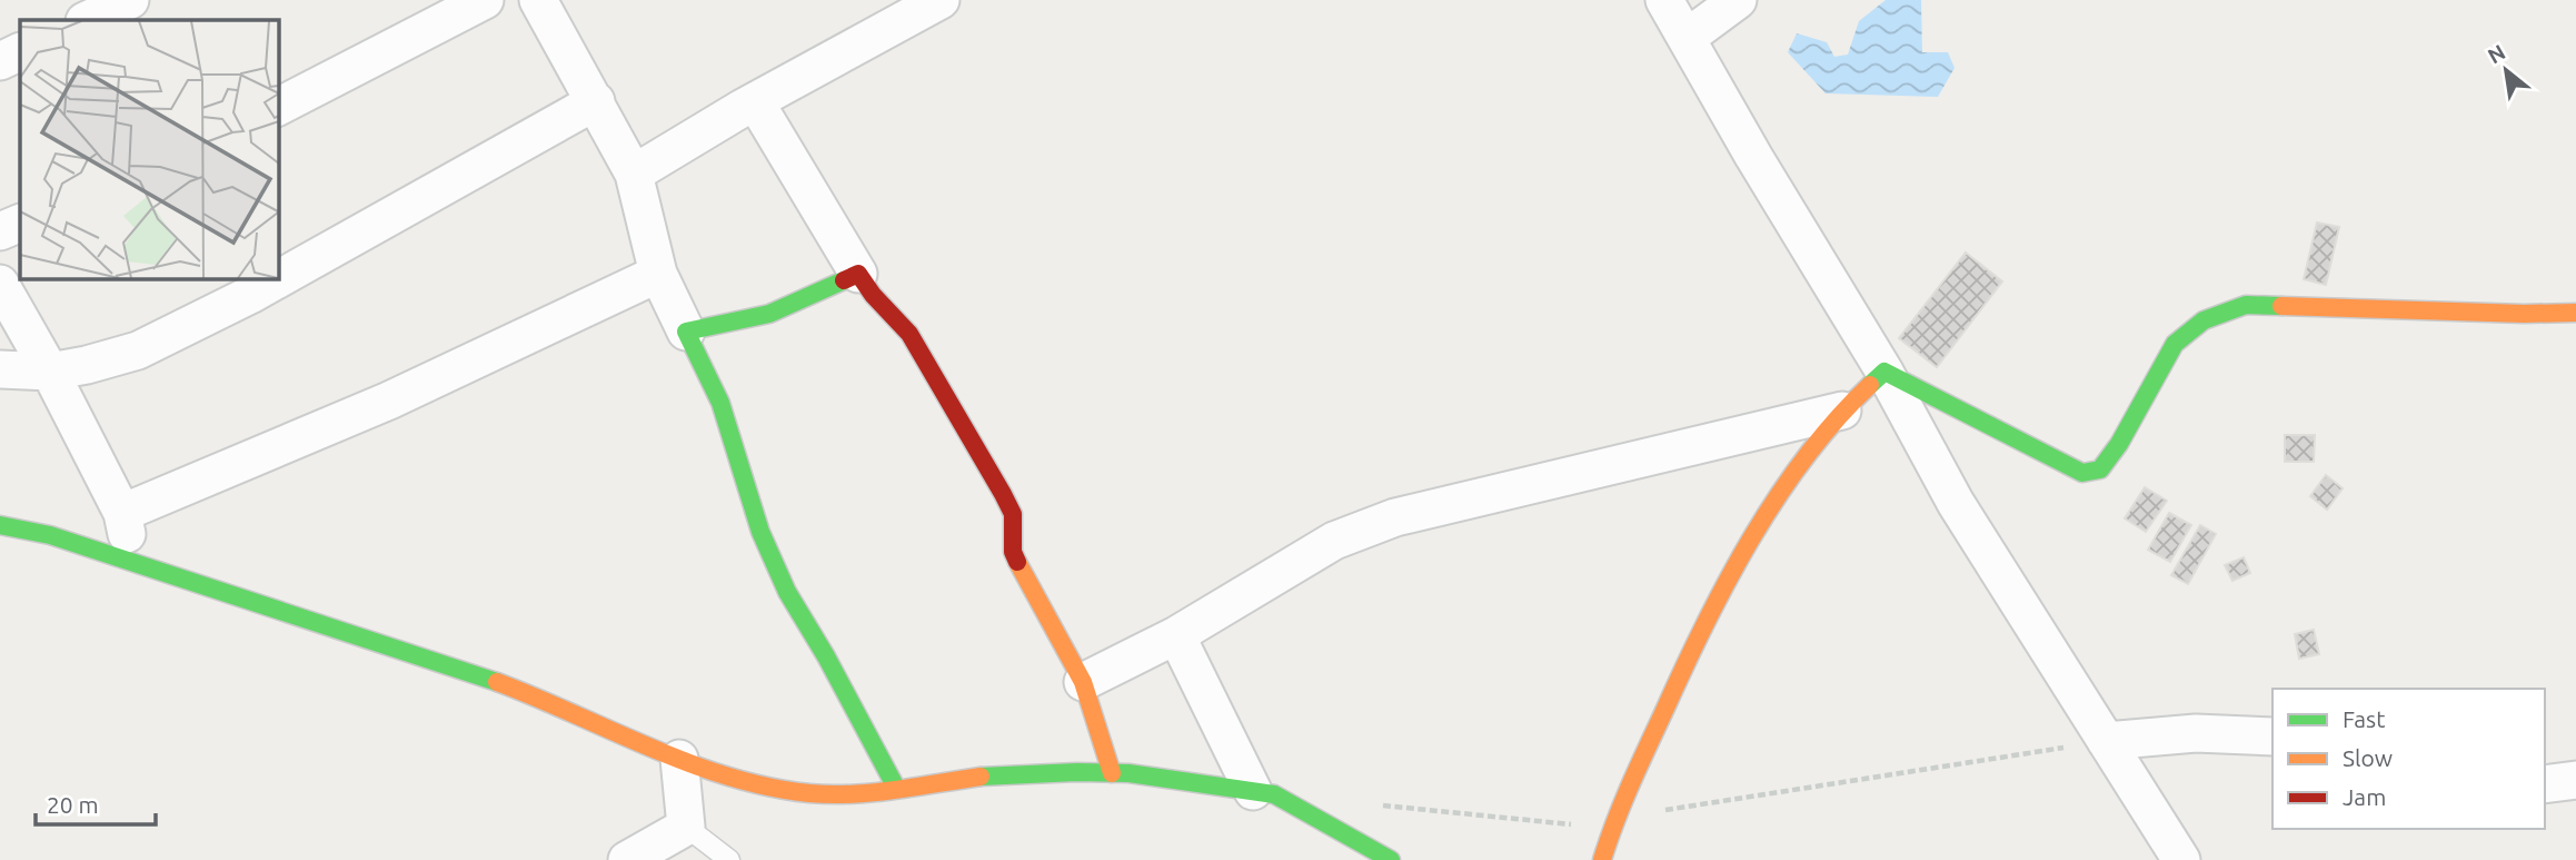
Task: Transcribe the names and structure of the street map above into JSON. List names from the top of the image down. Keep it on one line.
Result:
{"legend":["Fast","Slow","Jam"],"scale_bar":"20 m","north":"top left"}
